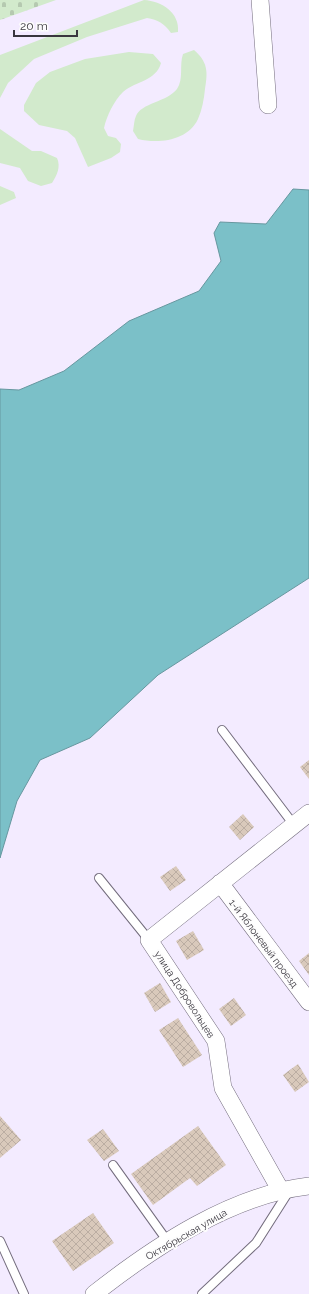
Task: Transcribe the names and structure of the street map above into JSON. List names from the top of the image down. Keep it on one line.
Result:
{"streets":{"street":["1-й Яблоневый проезд","улица Добровольцев","Октябрьская улица"]},"crossings":[["1-й Яблоневый проезд","улица Добровольцев"],["улица Добровольцев","Октябрьская улица"]],"scale_bar":"20 m"}
